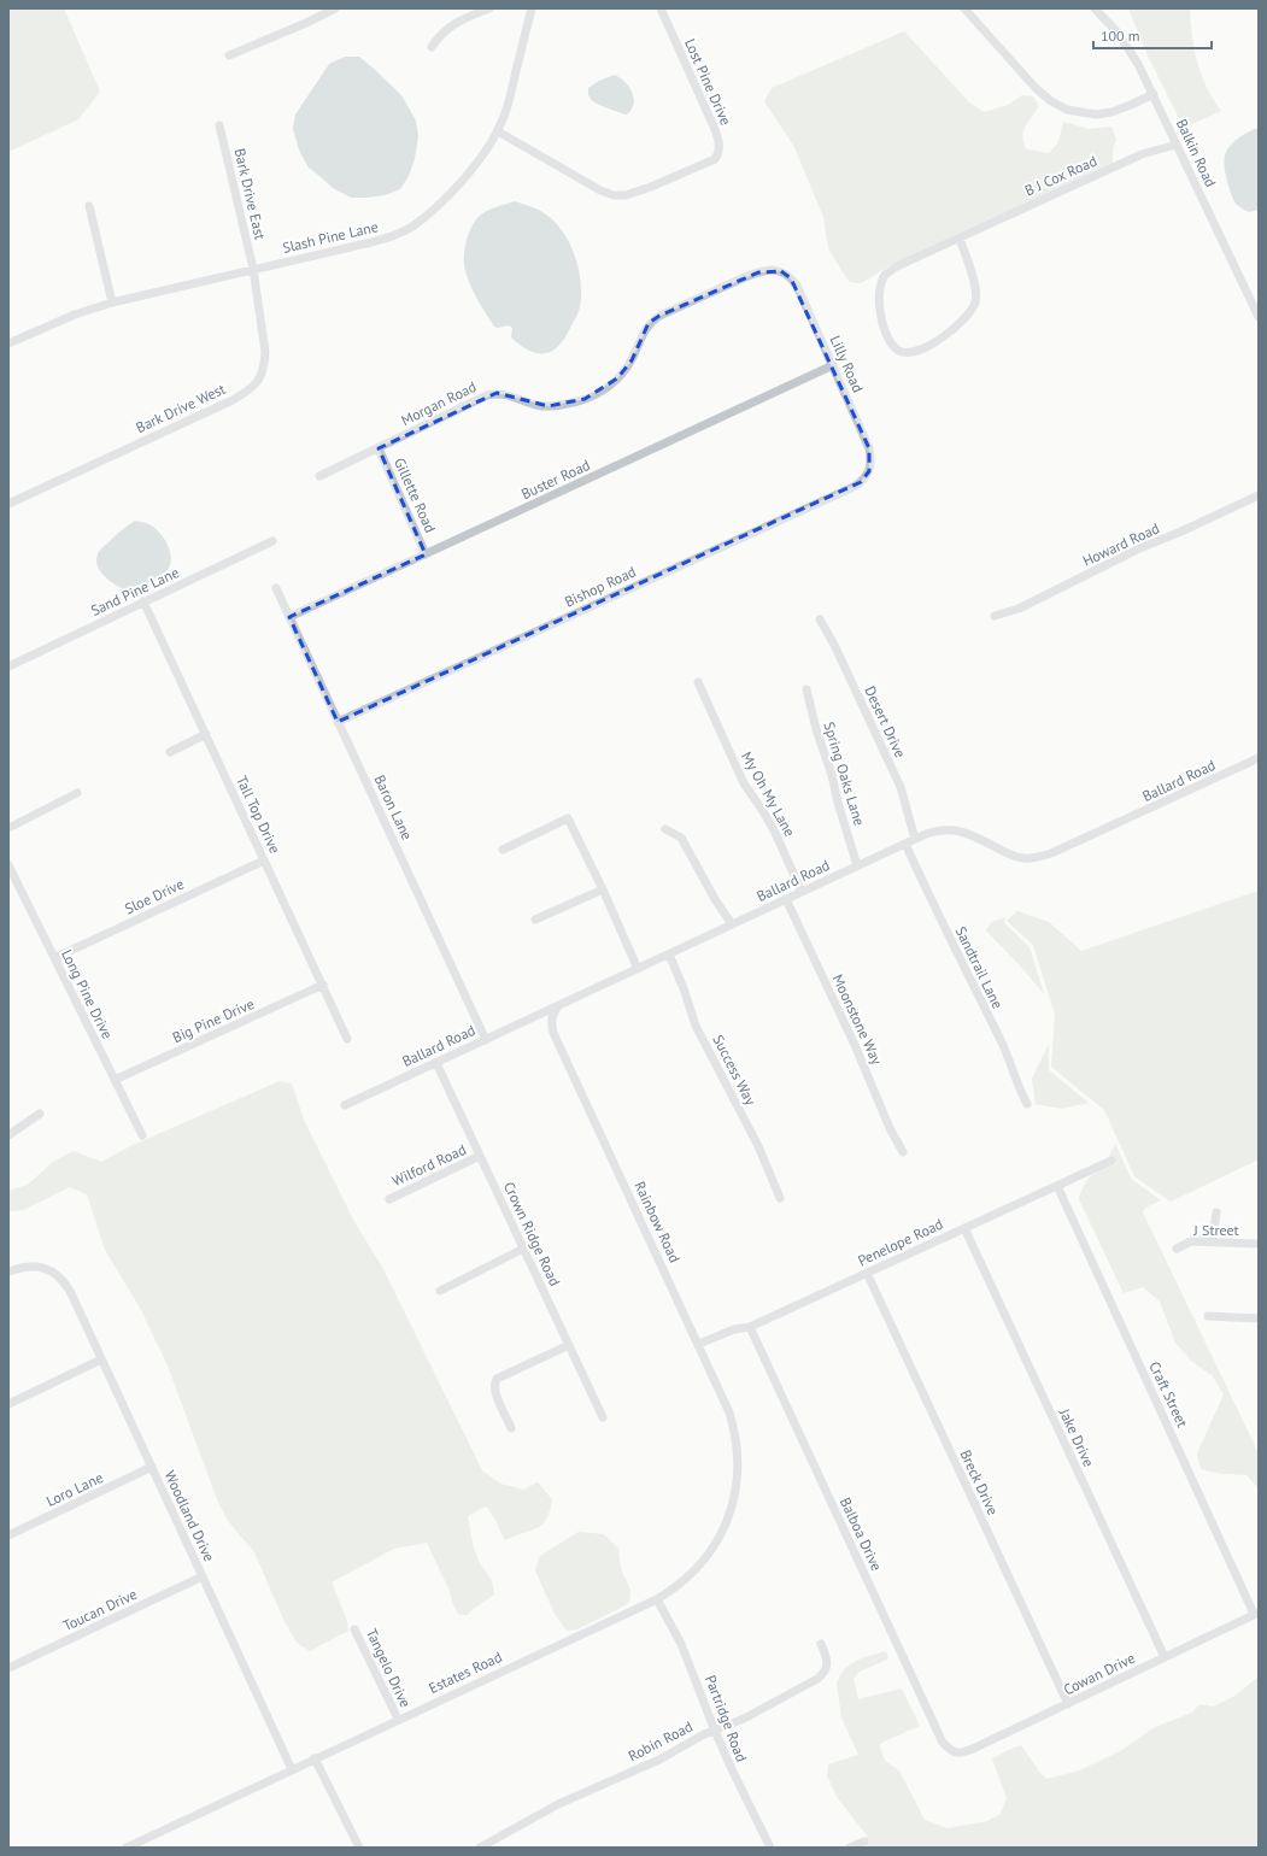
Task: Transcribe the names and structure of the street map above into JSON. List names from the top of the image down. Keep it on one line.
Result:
{"streets":{"street":["Lost Pine Drive","Balkin Road","B J Cox Road","Bark Drive East","Slash Pine Lane","Lilly Road","Morgan Road","Bark Drive West","Buster Road","Gillette Road","Howard Road","Bishop Road","Sand Pine Lane","Desert Drive","Spring Oaks Lane","Ballard Road","My Oh My Lane","Baron Lane","Tall Top Drive","Sloe Drive","Sandtrail Lane","Long Pine Drive","Moonstone Way","Big Pine Drive","Success Way","Wilford Road","Rainbow Road","J Street","Crown Ridge Road","Penelope Road","Craft Street","Jake Drive","Breck Drive","Loro Lane","Woodland Drive","Balboa Drive","Toucan Drive","Tangelo Drive","Estates Road","Cowan Drive","Partridge Road","Robin Road"]},"crossings":[["Lost Pine Drive","Slash Pine Lane"],["Balkin Road","B J Cox Road"],["Bark Drive East","Slash Pine Lane"],["Bark Drive East","Bark Drive West"],["Slash Pine Lane","Bark Drive West"],["Lilly Road","Morgan Road"],["Lilly Road","Buster Road"],["Lilly Road","Bishop Road"],["Morgan Road","Gillette Road"],["Buster Road","Gillette Road"],["Buster Road","Baron Lane"],["Bishop Road","Baron Lane"],["Sand Pine Lane","Tall Top Drive"],["Desert Drive","Ballard Road"],["Spring Oaks Lane","Ballard Road"],["Ballard Road","My Oh My Lane"],["Ballard Road","Baron Lane"],["Ballard Road","Sandtrail Lane"],["Ballard Road","Moonstone Way"],["Ballard Road","Success Way"],["Ballard Road","Rainbow Road"],["Ballard Road","Crown Ridge Road"],["Tall Top Drive","Sloe Drive"],["Tall Top Drive","Big Pine Drive"],["Sloe Drive","Long Pine Drive"],["Long Pine Drive","Big Pine Drive"],["Wilford Road","Crown Ridge Road"],["Rainbow Road","Penelope Road"],["Rainbow Road","Estates Road"],["Penelope Road","Craft Street"],["Penelope Road","Jake Drive"],["Penelope Road","Breck Drive"],["Penelope Road","Balboa Drive"],["Craft Street","Cowan Drive"],["Jake Drive","Cowan Drive"],["Breck Drive","Cowan Drive"],["Loro Lane","Woodland Drive"],["Woodland Drive","Toucan Drive"],["Woodland Drive","Estates Road"],["Balboa Drive","Cowan Drive"],["Tangelo Drive","Estates Road"],["Estates Road","Partridge Road"],["Partridge Road","Robin Road"]],"scale_bar":"100 m"}
